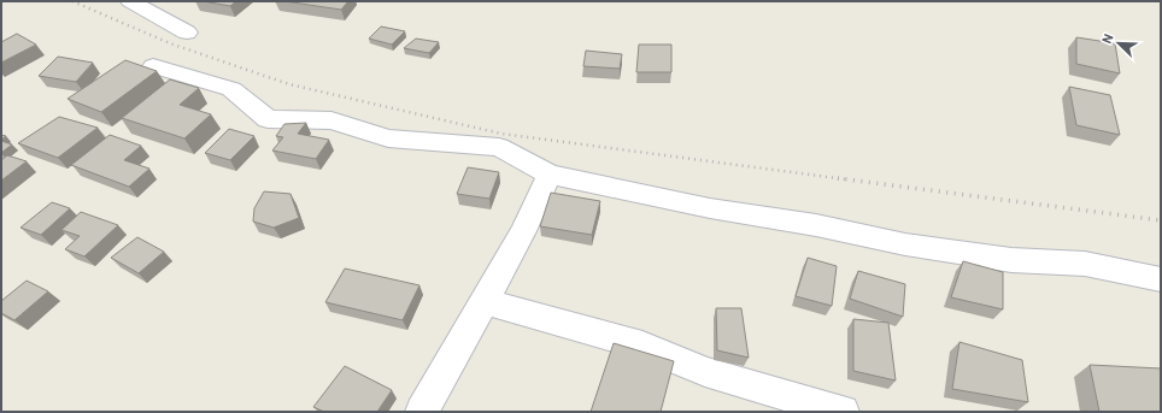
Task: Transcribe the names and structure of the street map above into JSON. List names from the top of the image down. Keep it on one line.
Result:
{"north":"top left"}
